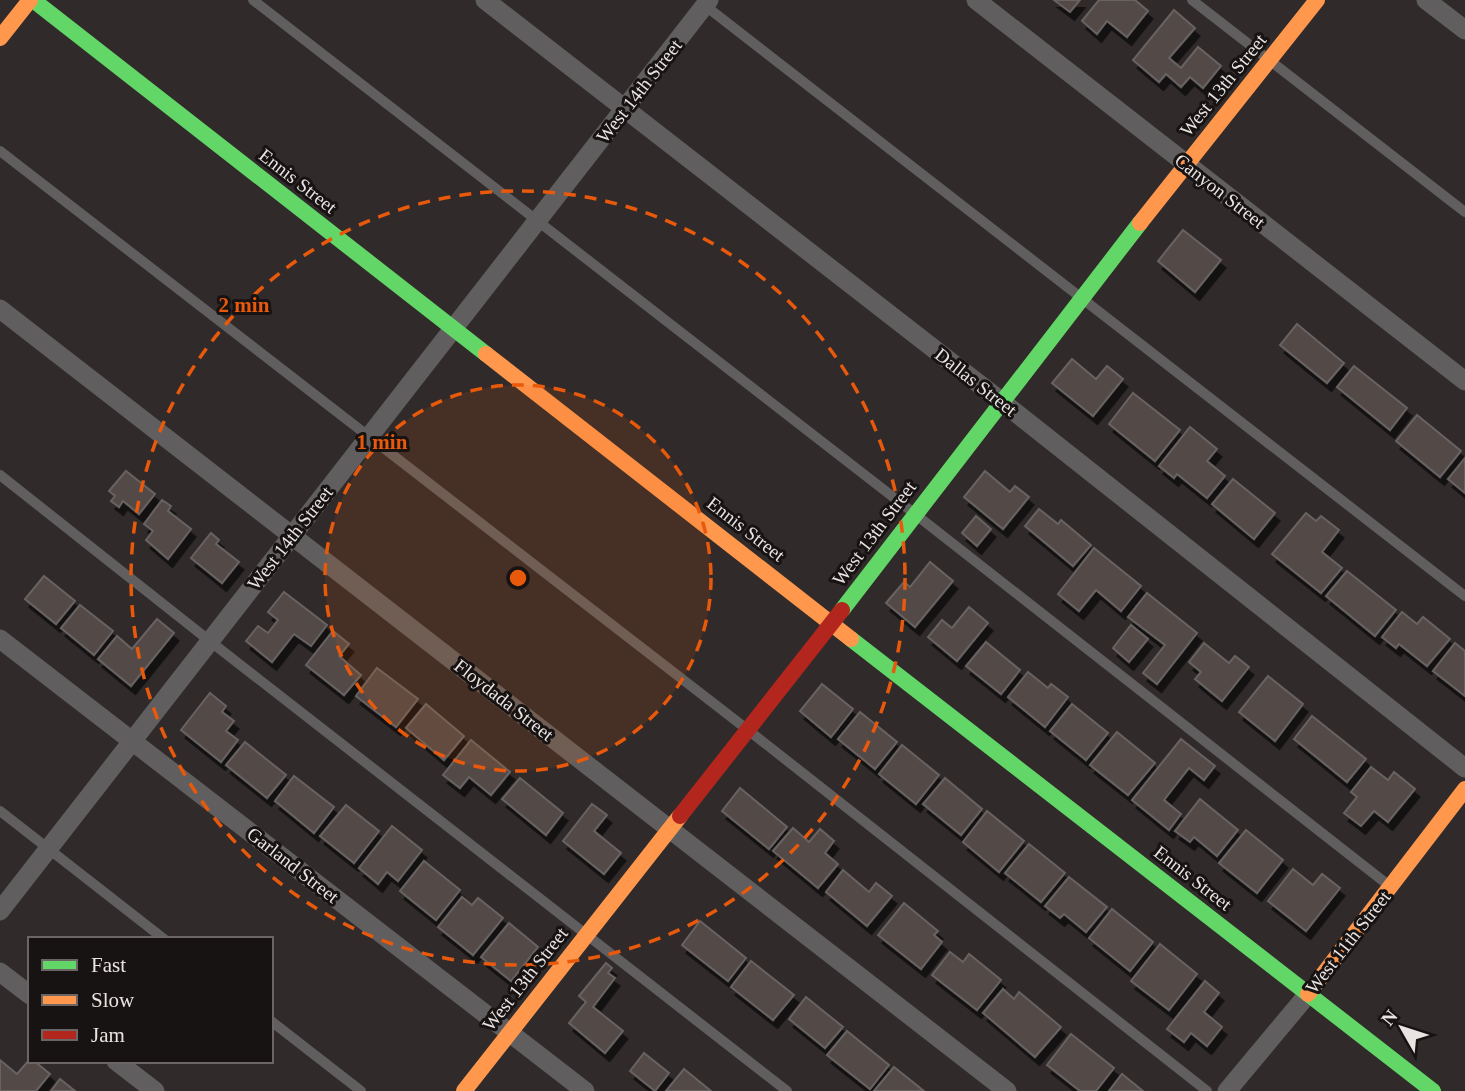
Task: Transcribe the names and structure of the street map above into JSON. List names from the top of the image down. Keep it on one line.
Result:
{"streets":{"main road":["West 13th Street","Ennis Street","West 11th Street"],"street":["West 14th Street","Canyon Street","Dallas Street","Floydada Street","Garland Street"]},"crossings":[["West 13th Street","Ennis Street"],["West 13th Street","Canyon Street"],["West 13th Street","Dallas Street"],["West 13th Street","Floydada Street"],["West 13th Street","Garland Street"],["West 14th Street","Ennis Street"],["West 14th Street","Dallas Street"],["West 14th Street","Floydada Street"],["West 14th Street","Garland Street"],["Ennis Street","West 11th Street"]],"legend":["Fast","Slow","Jam"],"north":"top left","rings":["2 min","1 min"]}
